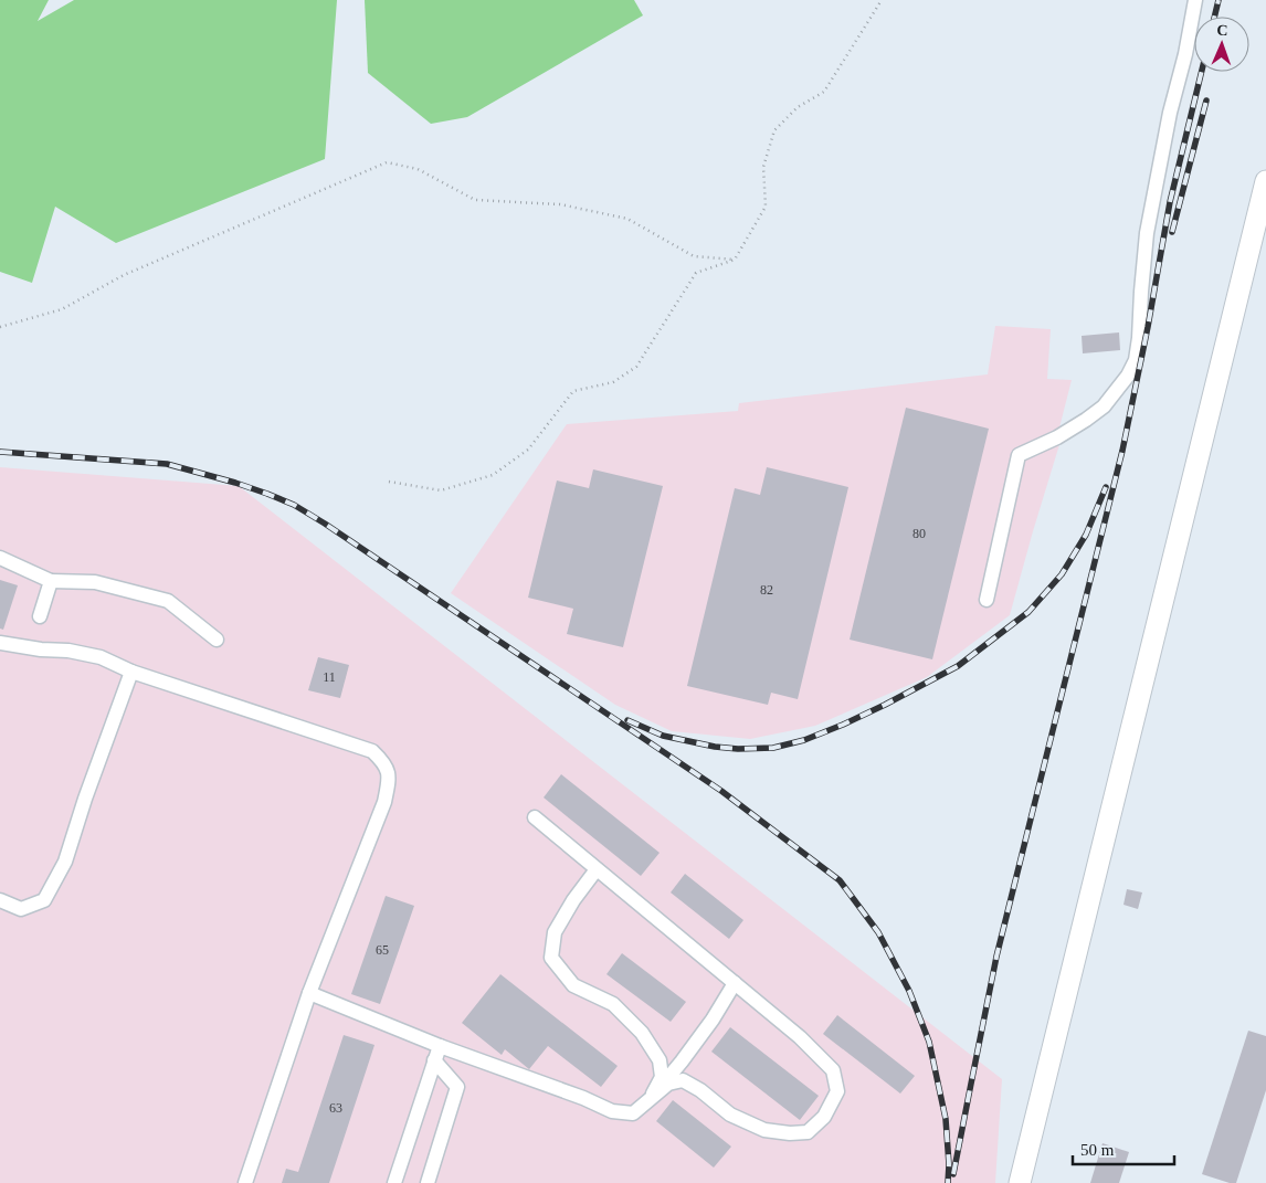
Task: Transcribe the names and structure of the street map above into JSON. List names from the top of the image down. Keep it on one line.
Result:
{"house_numbers":["80","82","11","65","63"],"scale_bar":"50 m","north":"top"}
